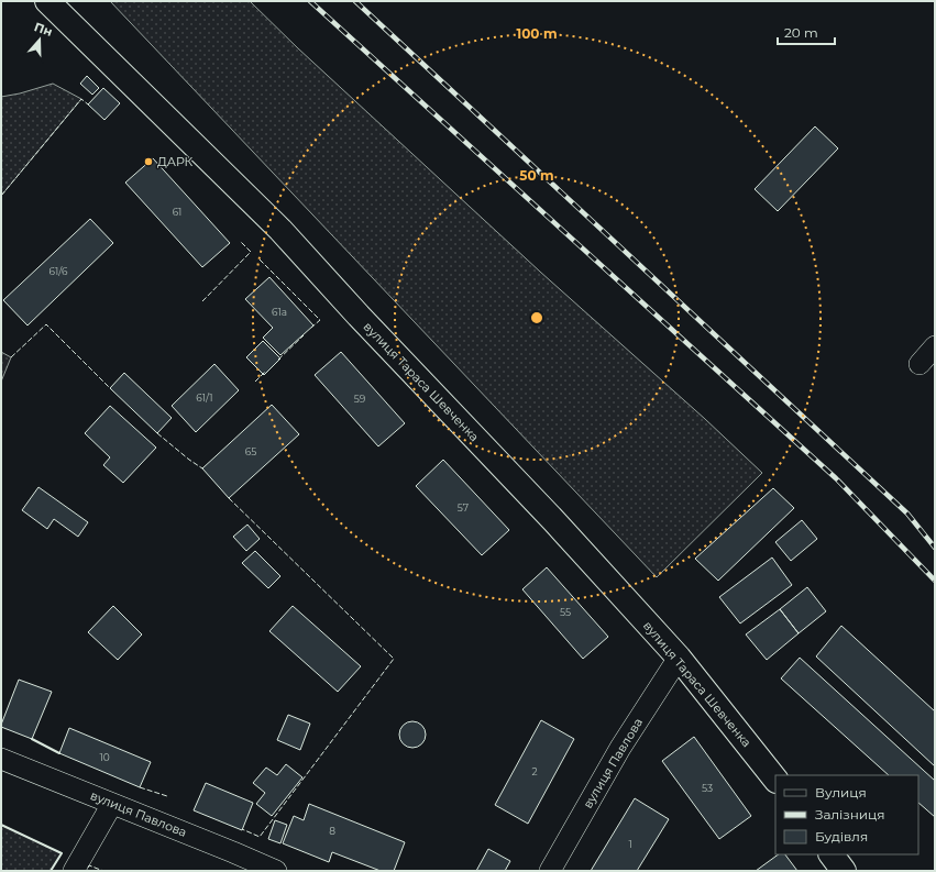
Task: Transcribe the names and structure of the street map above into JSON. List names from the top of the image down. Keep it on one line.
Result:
{"streets":{"main road":["вулиця Тараса Шевченка"],"street":["вулиця Павлова"]},"crossings":[["вулиця Тараса Шевченка","вулиця Павлова"]],"places":["ДАРК"],"house_numbers":["61","61/6","61а","61/1","59","65","57","55","10","2","53","8","1"],"legend":["Вулиця","Залізниця","Будівля"],"scale_bar":"20 m","north":"top","rings":["100 m","50 m"]}
